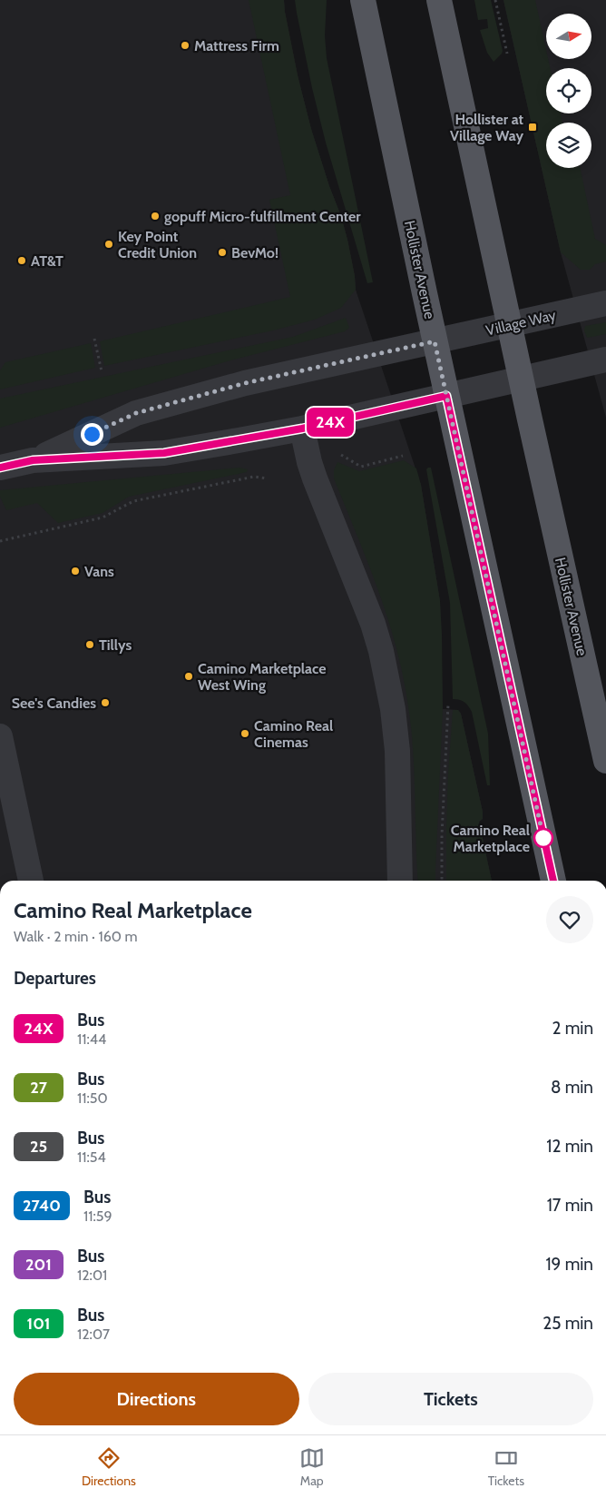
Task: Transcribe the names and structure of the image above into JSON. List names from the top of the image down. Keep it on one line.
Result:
{"streets":{"main road":["Hollister Avenue"],"street":["Village Way"]},"crossings":[["Hollister Avenue","Village Way"]],"places":{"other":["Mattress Firm","gopuff Micro-fulfillment Center","Key Point Credit Union","BevMo!","AT&T","Vans","Tillys","Camino Marketplace West Wing","See's Candies","Camino Real Cinemas","Camino Real Marketplace"],"transit":["Hollister at Village Way"]},"lines":["bus line 24X"],"north":"right","page":{"on_map":"24X","heading":[["Camino Real Marketplace","Walk · 2 min · 160 m"],"Departures"],"list":[{"mark":"24X","name":"Bus","note":"11:44","value":"2 min"},{"mark":"27","name":"Bus","note":"11:50","value":"8 min"},{"mark":"25","name":"Bus","note":"11:54","value":"12 min"},{"mark":"2740","name":"Bus","note":"11:59","value":"17 min"},{"mark":"201","name":"Bus","note":"12:01","value":"19 min"},{"mark":"101","name":"Bus","note":"12:07","value":"25 min"}],"buttons":["Directions","Tickets"],"tabs":["Directions","Map","Tickets"]}}
